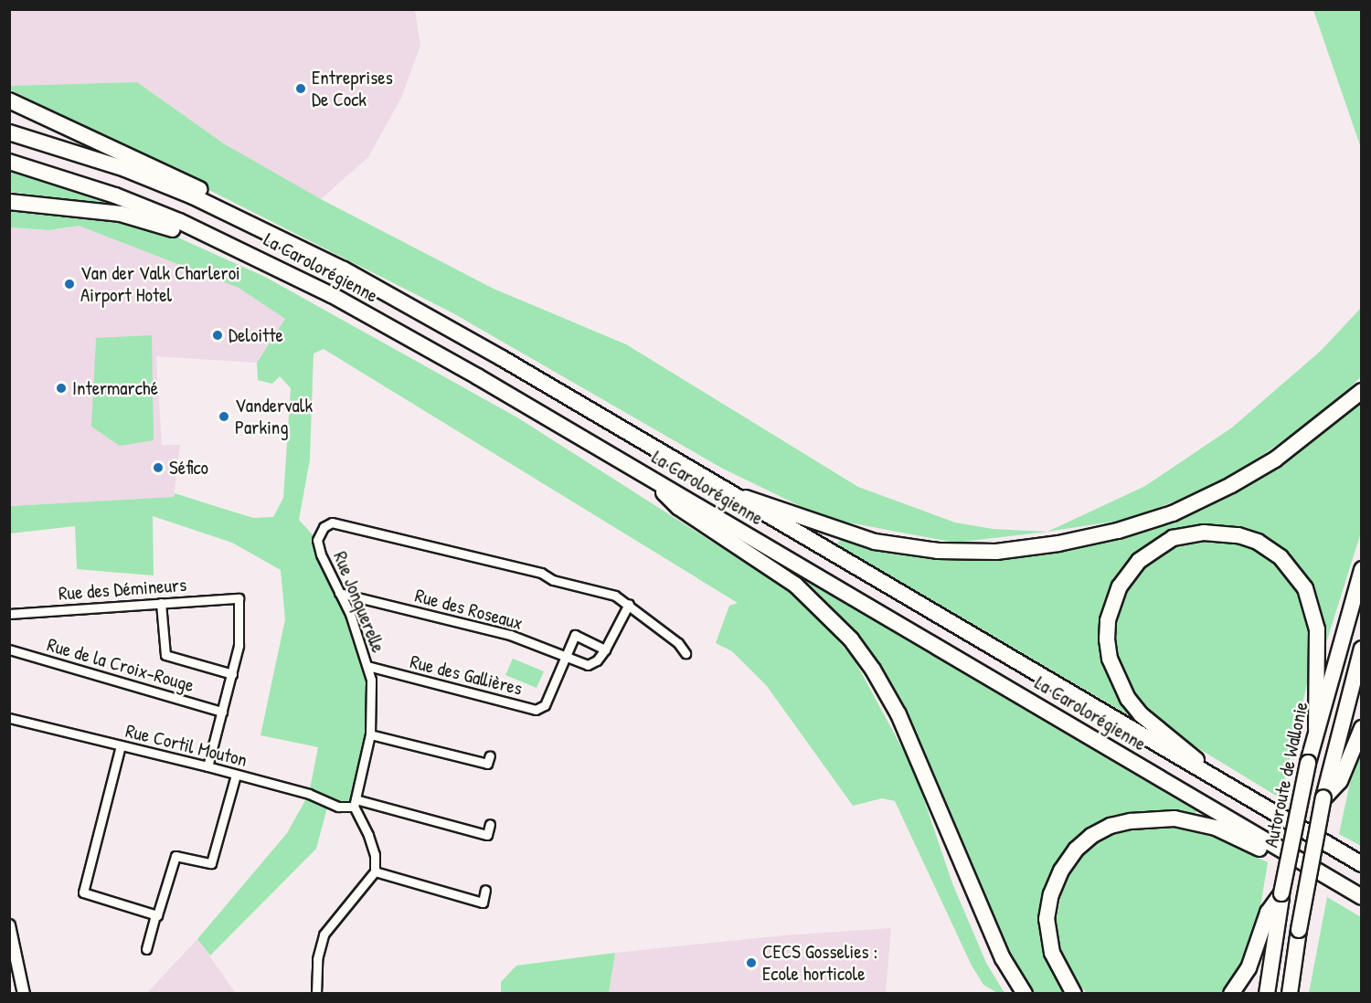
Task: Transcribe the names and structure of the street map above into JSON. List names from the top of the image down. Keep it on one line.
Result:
{"streets":{"highway":["La Carolorégienne","Autoroute de Wallonie"],"street":["Rue des Démineurs","Rue Jonquerelle","Rue des Roseaux","Rue de la Croix-Rouge","Rue des Gallières","Rue Cortil Mouton"]},"crossings":[["Rue Jonquerelle","Rue des Roseaux"],["Rue Jonquerelle","Rue des Gallières"],["Rue Jonquerelle","Rue Cortil Mouton"],["Rue des Roseaux","Rue des Gallières"]],"places":["Entreprises De Cock","Van der Valk Charleroi Airport Hotel","Deloitte","Intermarché","Vandervalk Parking","Séfico","CECS Gosselies : Ecole horticole"]}
